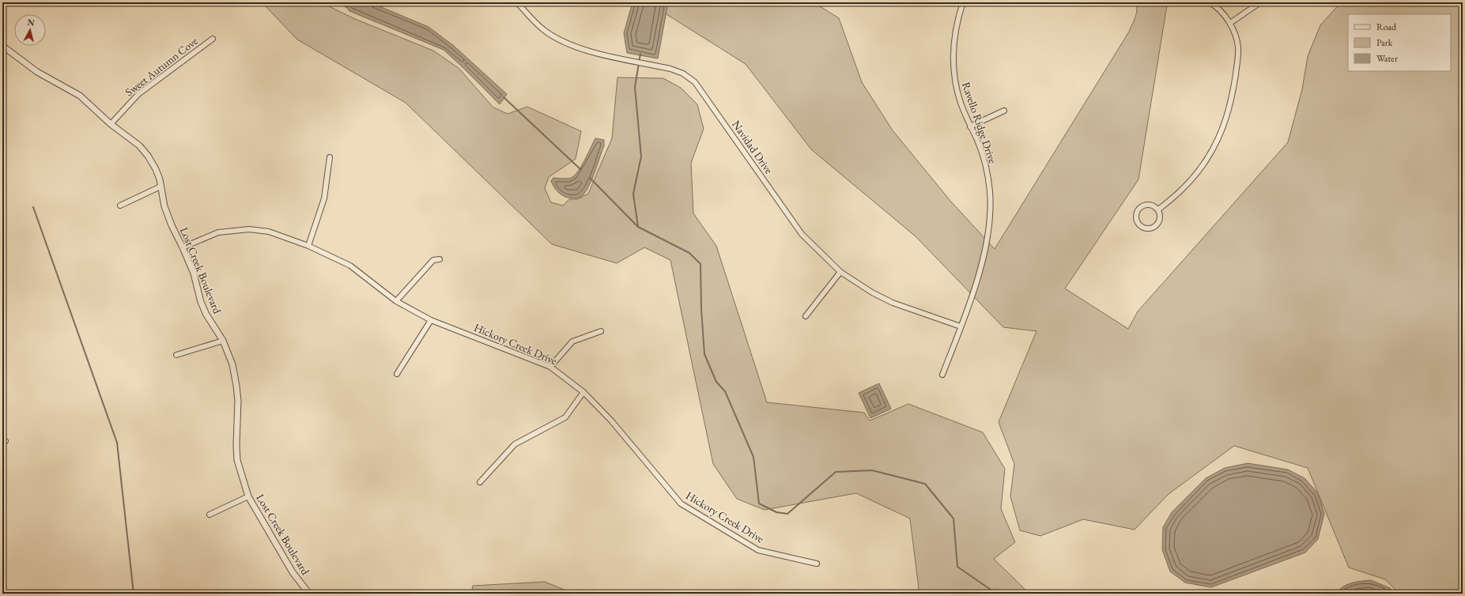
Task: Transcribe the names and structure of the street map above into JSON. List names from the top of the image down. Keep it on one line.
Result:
{"streets":{"street":["Sweet Autumn Cove","Ravello Ridge Drive","Navidad Drive","Lost Creek Boulevard","Hickory Creek Drive"]},"crossings":[["Sweet Autumn Cove","Lost Creek Boulevard"],["Ravello Ridge Drive","Navidad Drive"],["Lost Creek Boulevard","Hickory Creek Drive"]],"legend":["Road","Park","Water"],"north":"top"}
